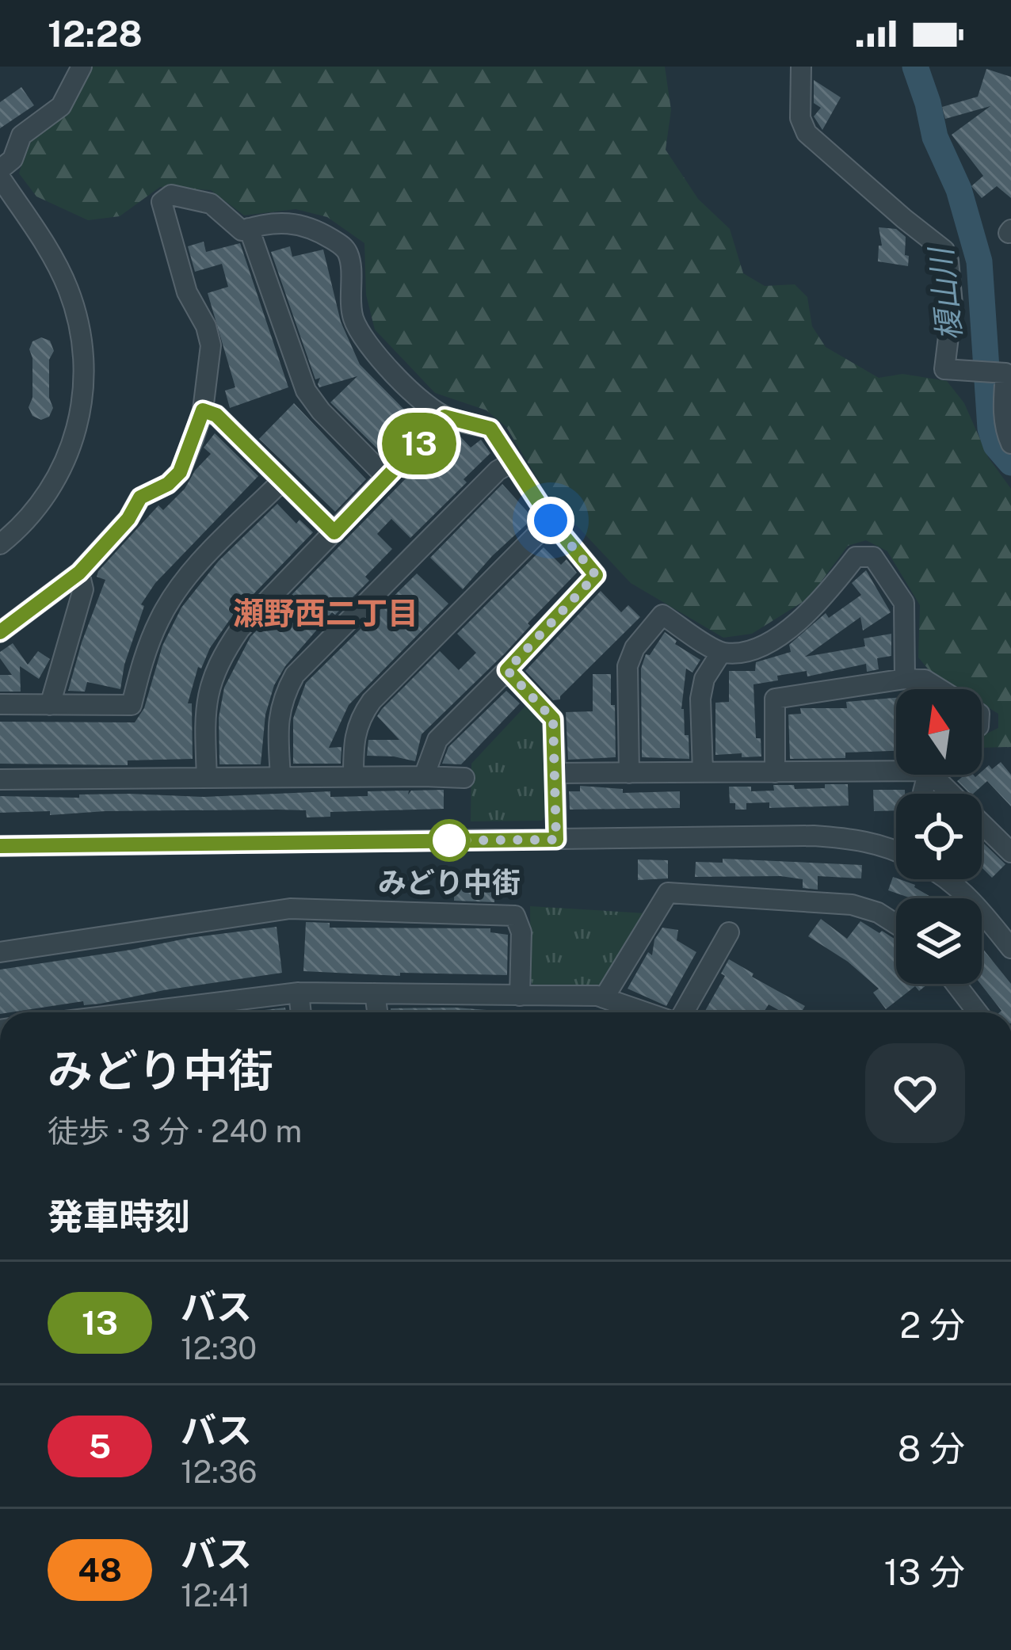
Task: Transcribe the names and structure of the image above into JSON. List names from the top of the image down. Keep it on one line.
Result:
{"districts":["瀬野西二丁目"],"water":["榎山川"],"places":["みどり中街"],"lines":["bus line 13"],"north":"top","page":{"status":"12:28","on_map":"13","heading":[["みどり中街","徒歩 · 3 分 · 240 m"],"発車時刻"],"list":[{"mark":"13","name":"バス","note":"12:30","value":"2 分"},{"mark":"5","name":"バス","note":"12:36","value":"8 分"},{"mark":"48","name":"バス","note":"12:41","value":"13 分"}]}}
